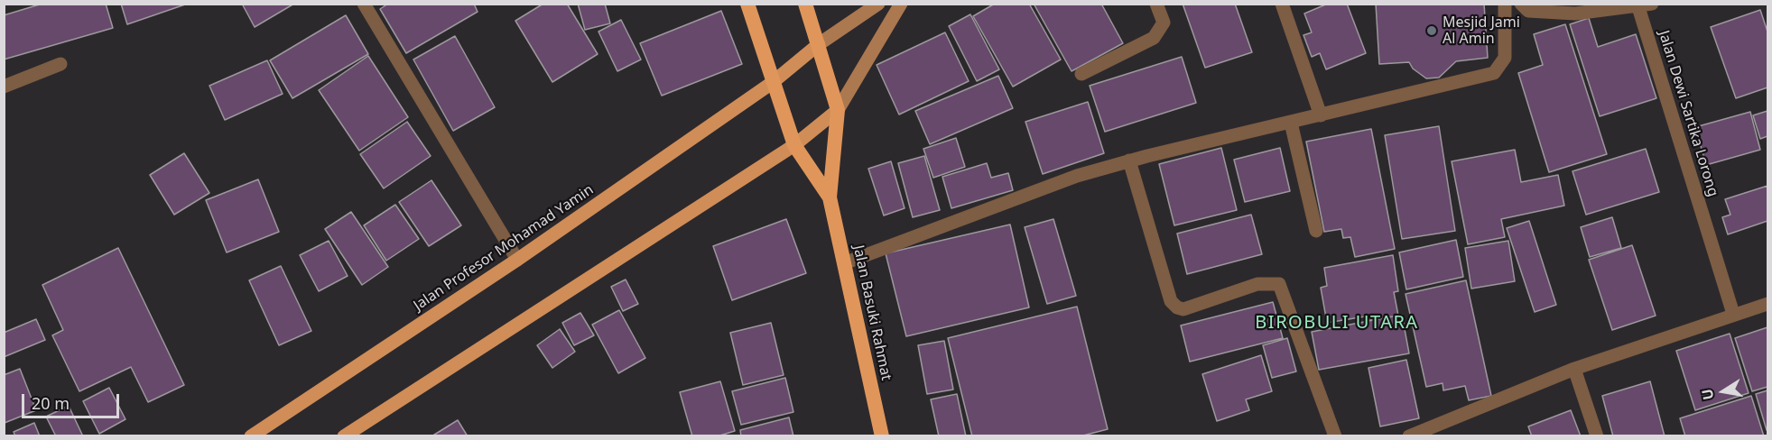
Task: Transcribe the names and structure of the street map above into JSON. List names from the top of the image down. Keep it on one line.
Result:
{"streets":{"highway":["Jalan Basuki Rahmat"],"main road":["Jalan Profesor Mohamad Yamin"],"street":["Jalan Dewi Sartika Lorong"]},"districts":["BIROBULI UTARA"],"places":["Mesjid Jami Al Amin"],"scale_bar":"20 m","north":"left"}
